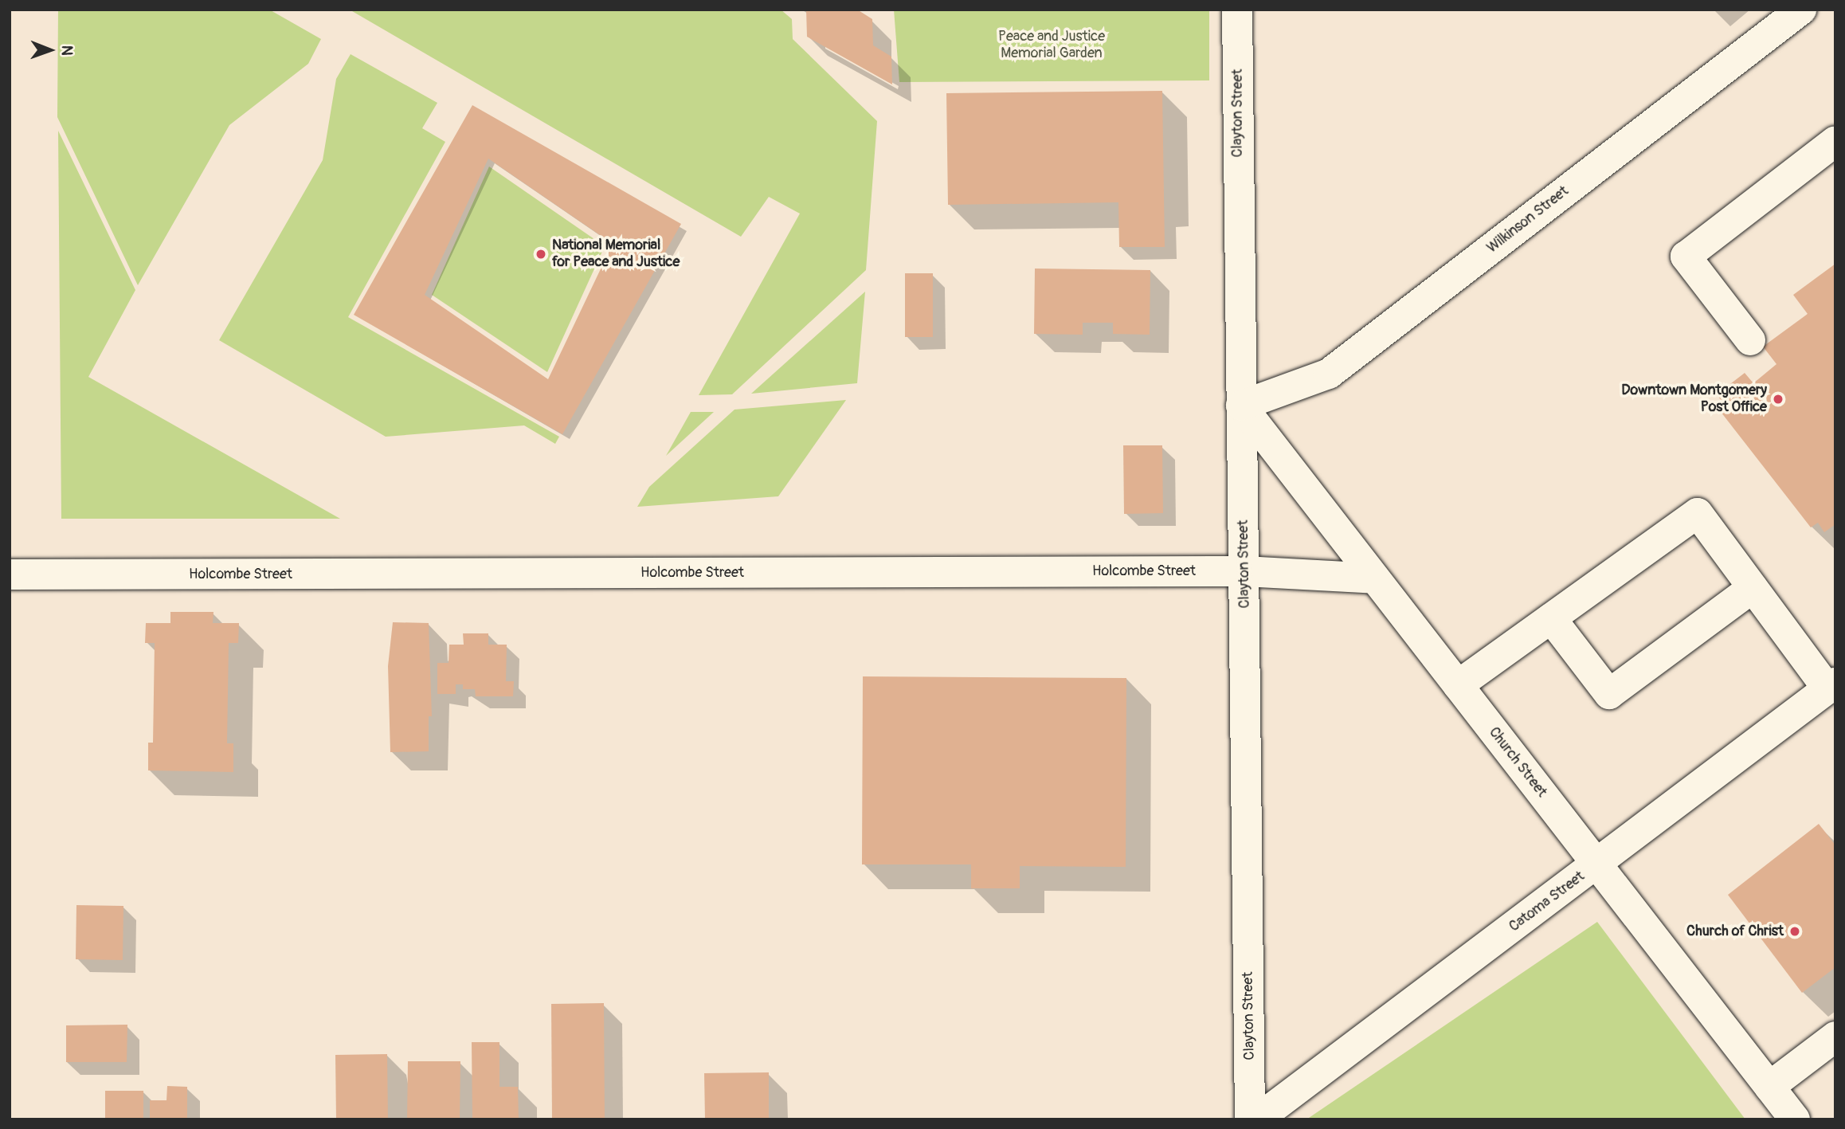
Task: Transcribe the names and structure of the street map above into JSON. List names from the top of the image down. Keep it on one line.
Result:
{"streets":{"street":["Clayton Street","Wilkinson Street","Holcombe Street","Church Street","Catoma Street"]},"crossings":[["Clayton Street","Wilkinson Street"],["Clayton Street","Holcombe Street"],["Clayton Street","Church Street"],["Wilkinson Street","Church Street"],["Holcombe Street","Church Street"],["Church Street","Catoma Street"]],"parks":["Peace and Justice Memorial Garden"],"places":["National Memorial for Peace and Justice","Downtown Montgomery Post Office","Church of Christ"],"north":"right"}
